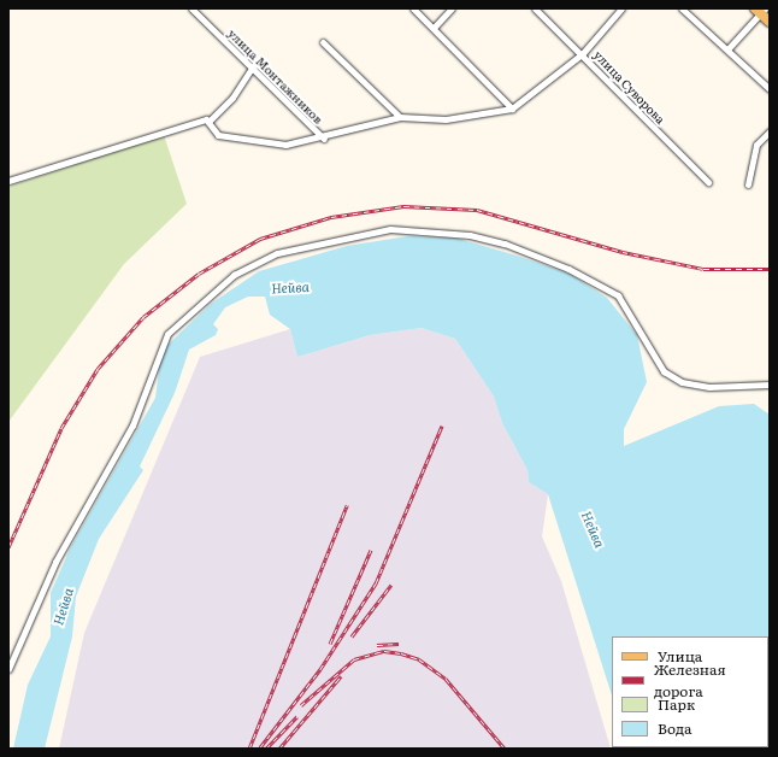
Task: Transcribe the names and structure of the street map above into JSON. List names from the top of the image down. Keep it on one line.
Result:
{"streets":{"street":["улица Монтажников","улица Суворова"]},"water":["Нейва"],"legend":["Улица","Железная дорога","Парк","Вода"]}
